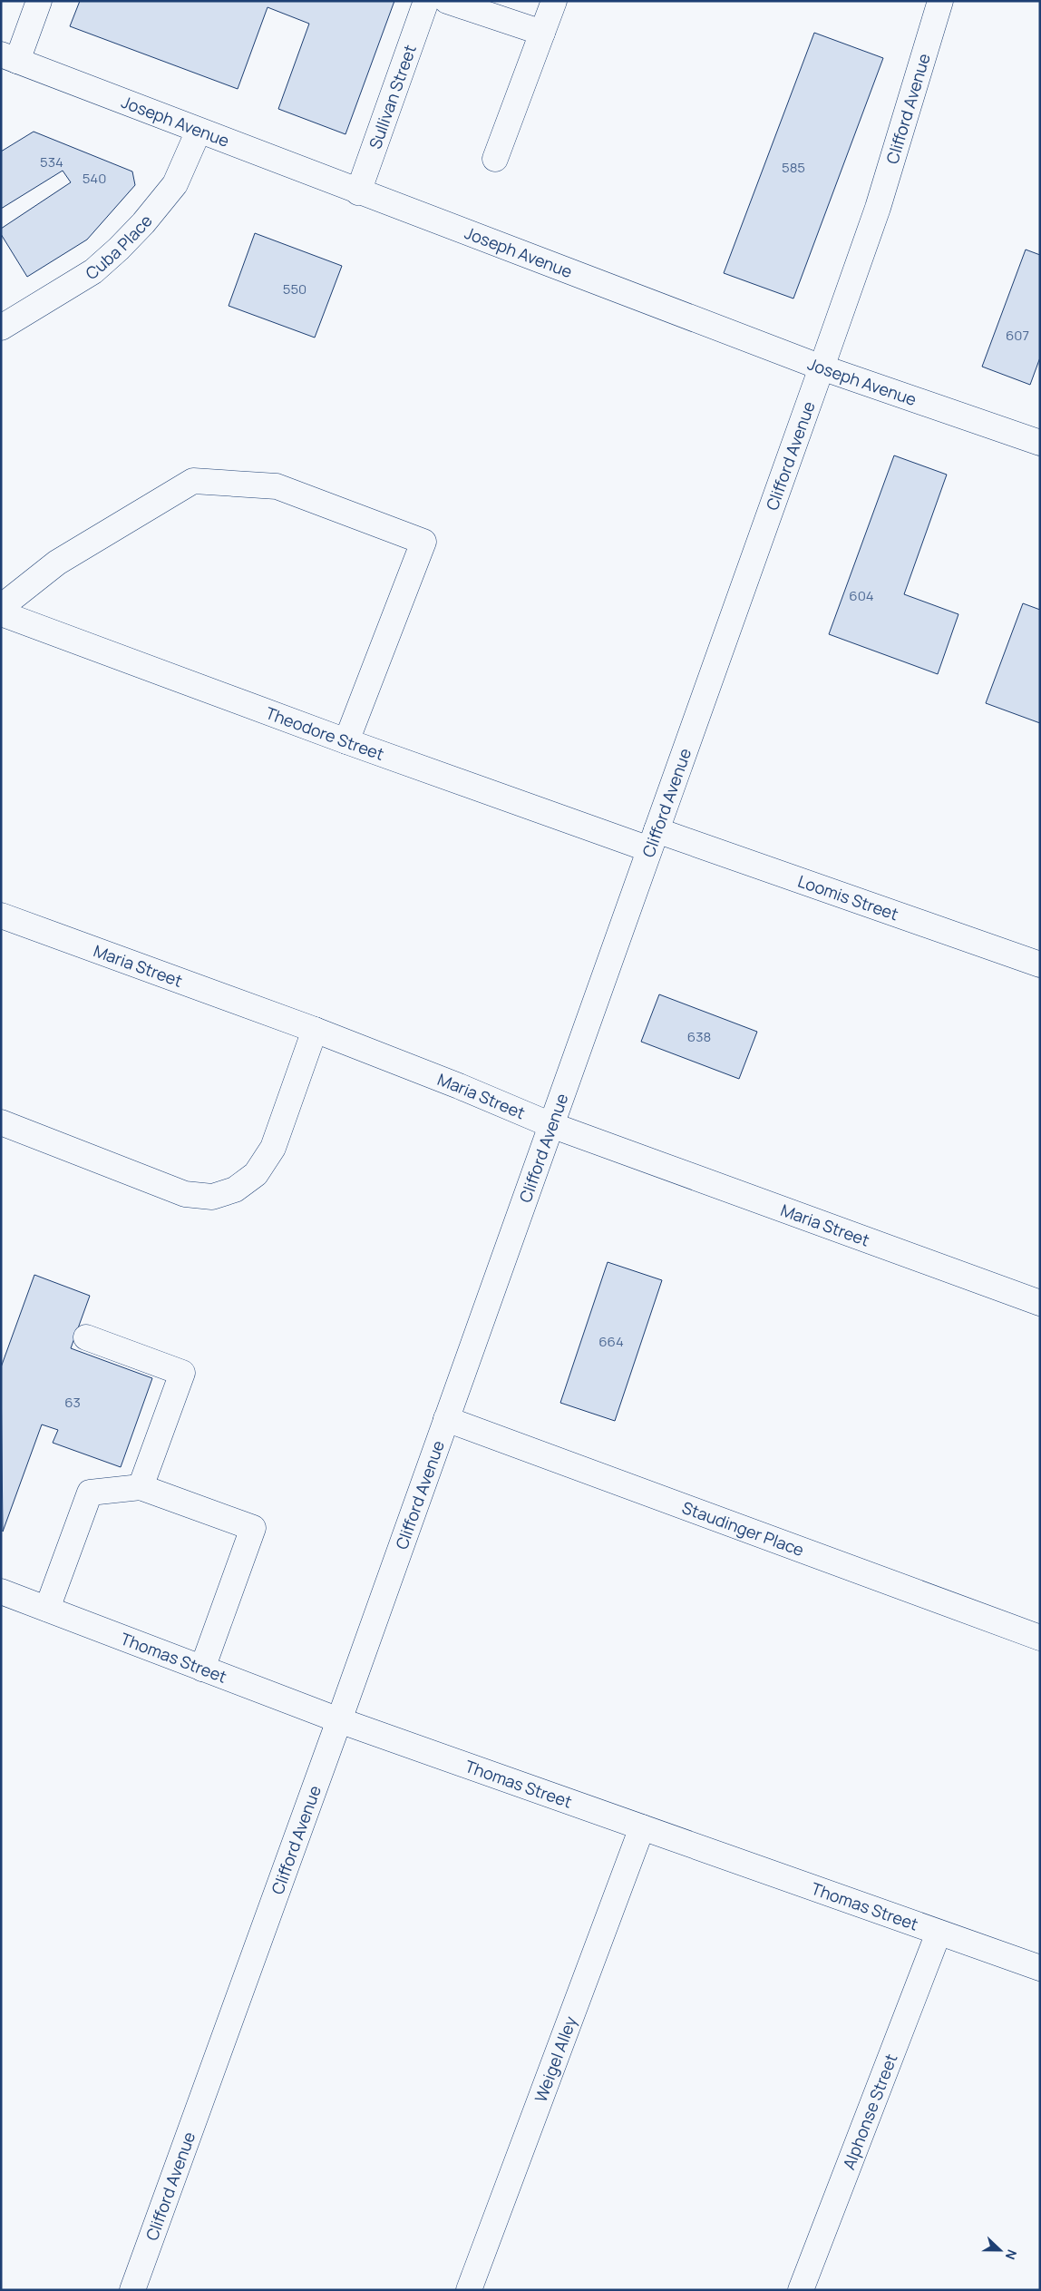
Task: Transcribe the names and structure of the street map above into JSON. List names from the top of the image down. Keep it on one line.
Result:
{"streets":{"street":["Sullivan Street","Clifford Avenue","Joseph Avenue","Cuba Place","Theodore Street","Loomis Street","Maria Street","Staudinger Place","Thomas Street","Weigel Alley","Alphonse Street"]},"crossings":[["Sullivan Street","Joseph Avenue"],["Clifford Avenue","Joseph Avenue"],["Clifford Avenue","Theodore Street"],["Clifford Avenue","Loomis Street"],["Clifford Avenue","Maria Street"],["Clifford Avenue","Staudinger Place"],["Clifford Avenue","Thomas Street"],["Joseph Avenue","Cuba Place"],["Theodore Street","Loomis Street"],["Thomas Street","Weigel Alley"],["Thomas Street","Alphonse Street"]],"house_numbers":["534","585","540","550","607","604","638","664","63"],"north":"right"}
